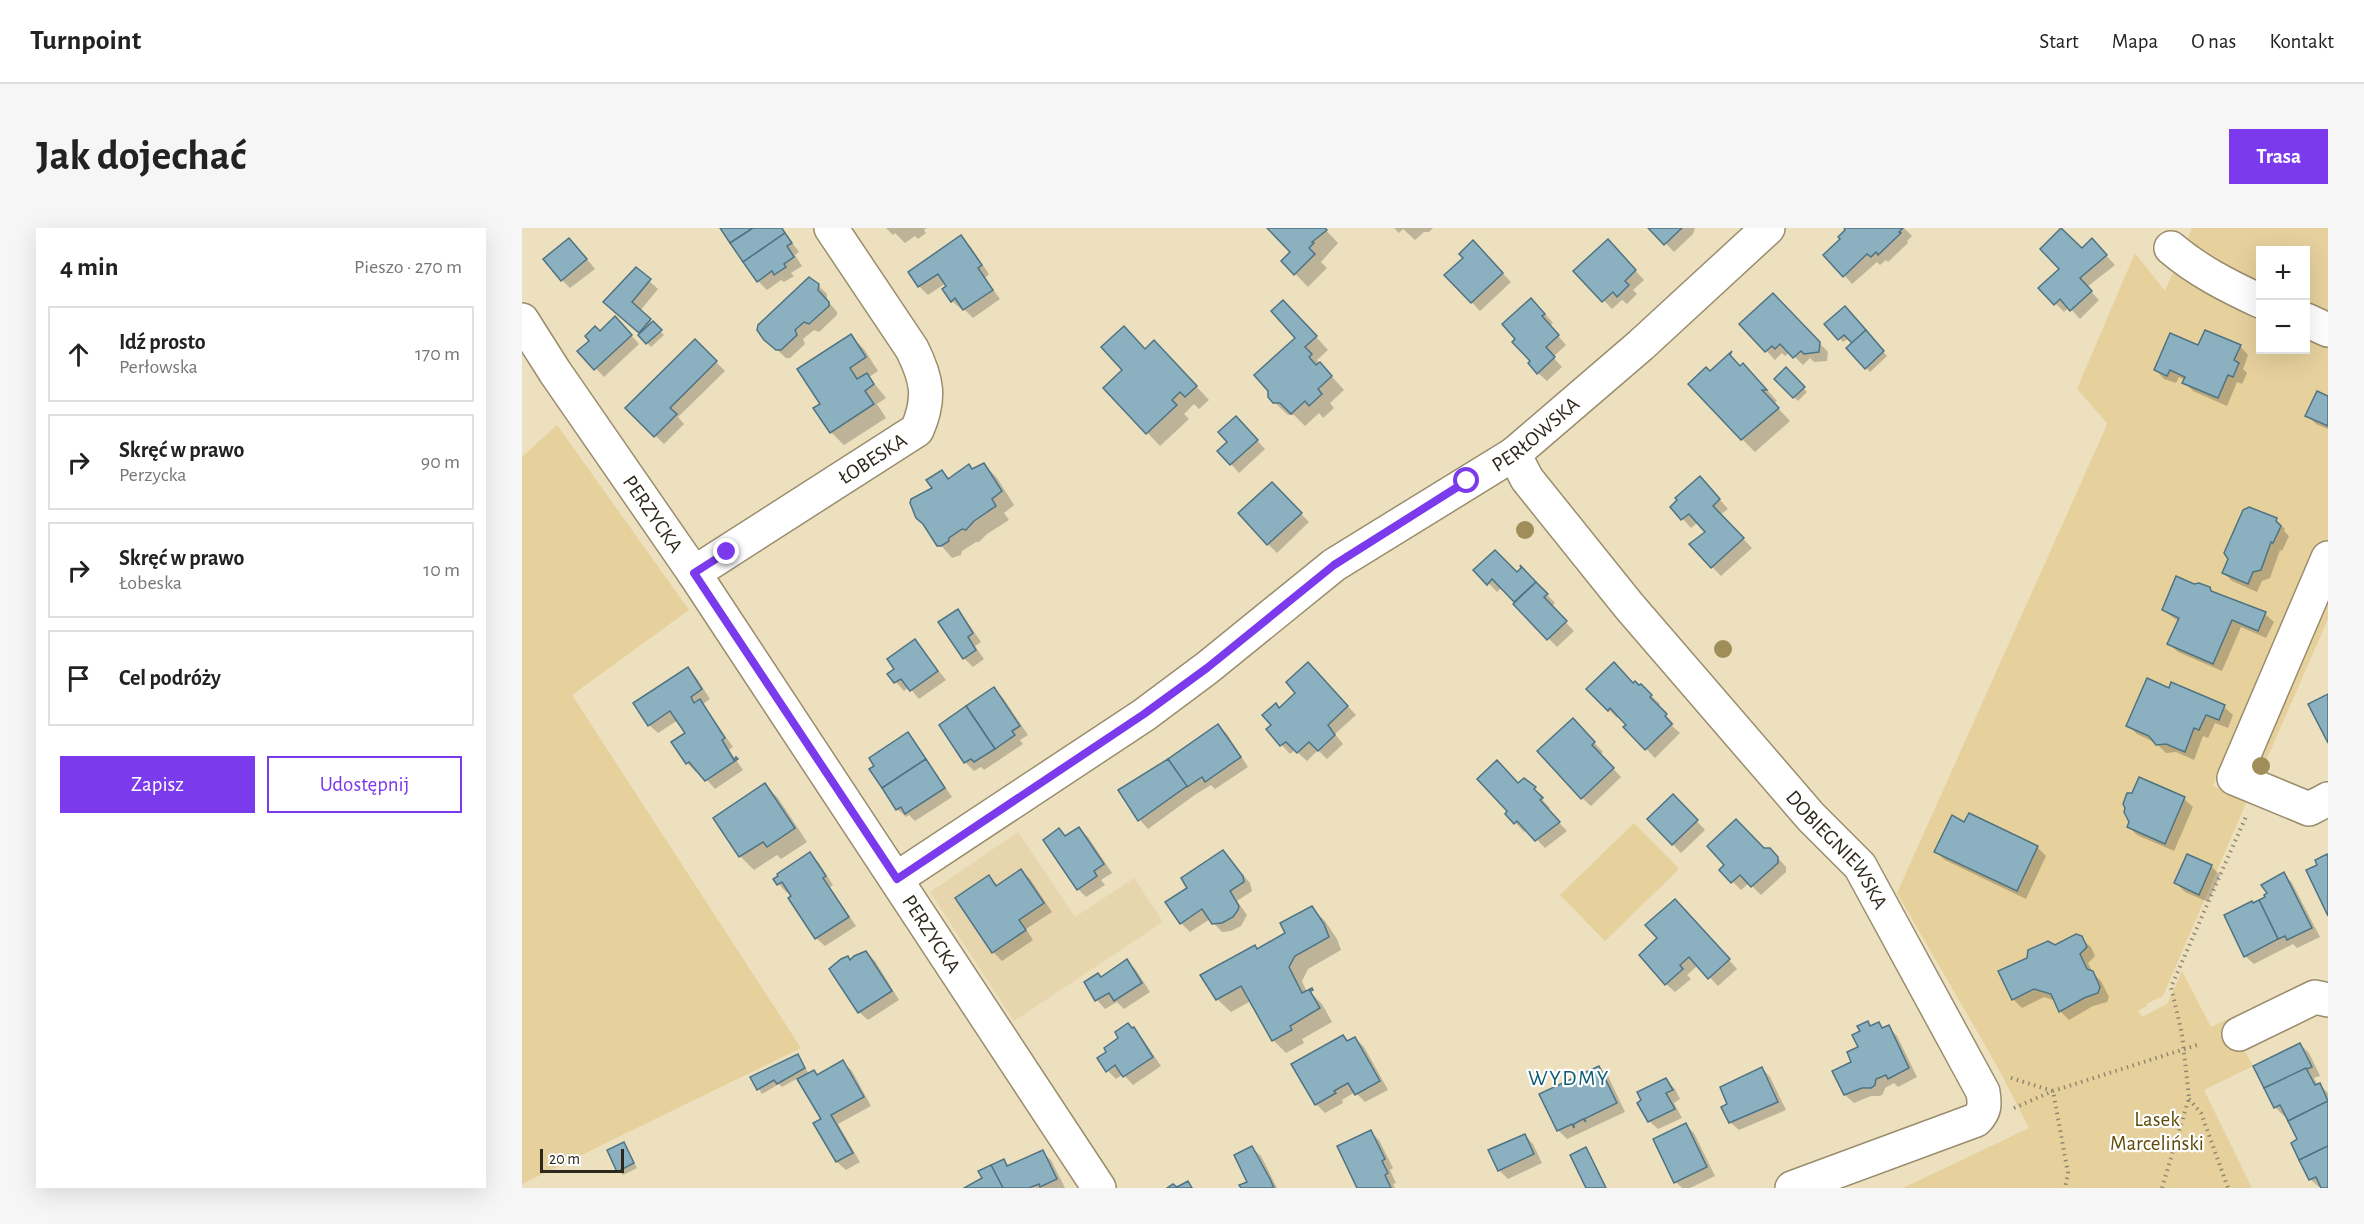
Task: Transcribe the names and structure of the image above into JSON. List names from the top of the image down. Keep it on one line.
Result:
{"streets":{"street":["PERŁOWSKA","ŁOBESKA","PERZYCKA","DOBIEGNIEWSKA"]},"crossings":[["PERŁOWSKA","PERZYCKA"],["PERŁOWSKA","DOBIEGNIEWSKA"],["ŁOBESKA","PERZYCKA"]],"districts":["WYDMY"],"parks":["Lasek Marceliński"],"scale_bar":"20 m","page":{"header":"Turnpoint","nav":["Start","Mapa","O nas","Kontakt"],"buttons":["Trasa",["Zapisz","Udostępnij"]],"title":"Jak dojechać","heading":["4 min","Pieszo · 270 m"],"map_buttons":["+","−"],"list":[["Idź prosto","Perłowska","170 m"],["Skręć w prawo","Perzycka","90 m"],["Skręć w prawo","Łobeska","10 m"],"Cel podróży"],"scale":"20 m"}}
